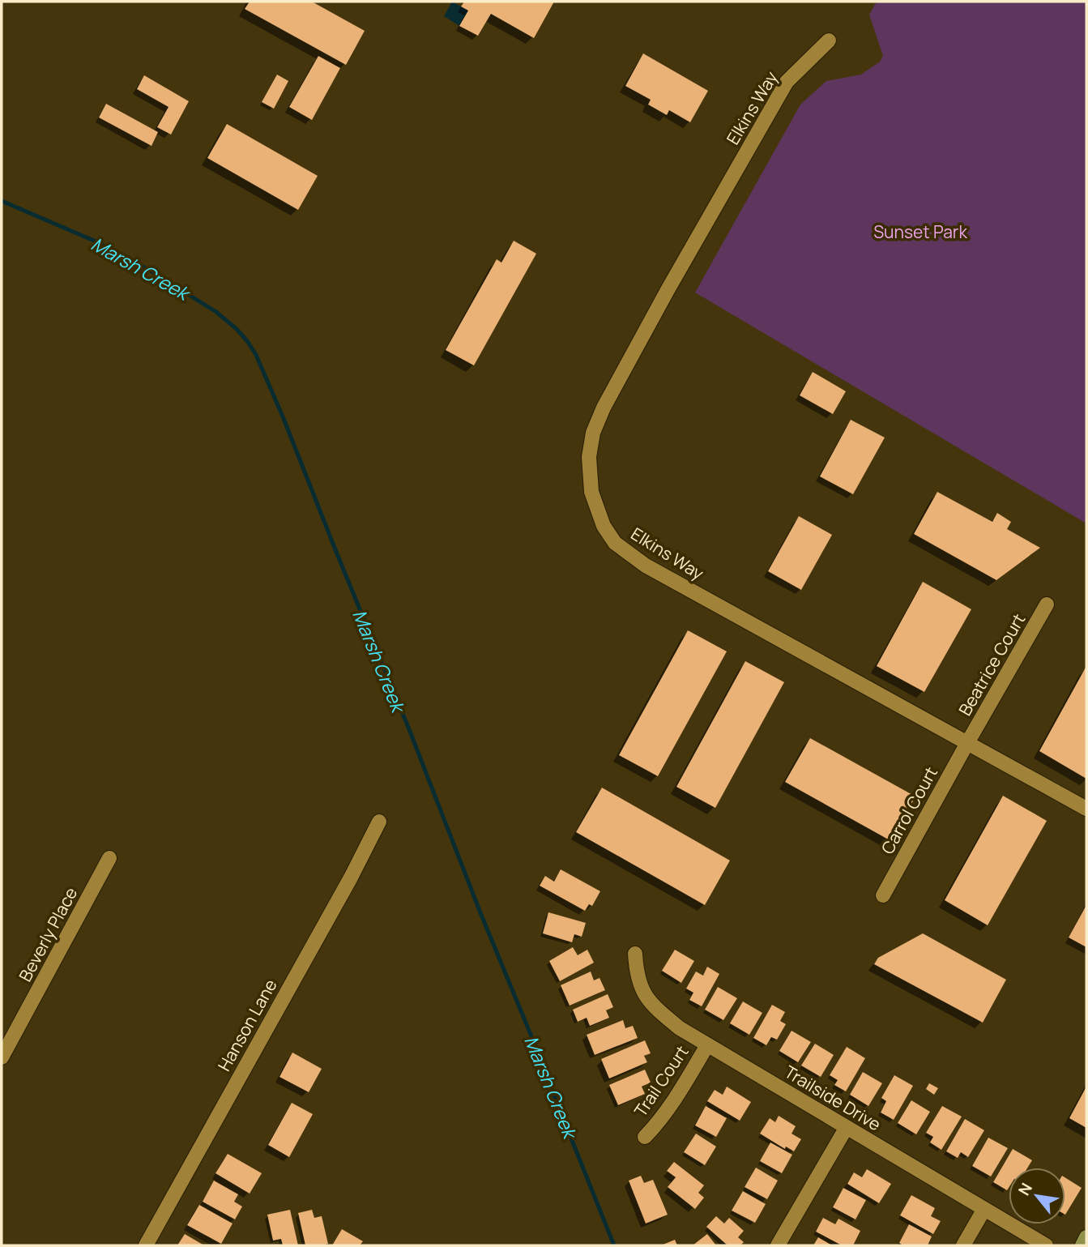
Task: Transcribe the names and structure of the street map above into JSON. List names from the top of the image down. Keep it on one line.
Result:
{"streets":{"street":["Elkins Way","Beatrice Court","Carrol Court","Beverly Place","Hanson Lane","Trail Court","Trailside Drive"]},"crossings":[["Elkins Way","Beatrice Court"],["Elkins Way","Carrol Court"],["Beatrice Court","Carrol Court"],["Trail Court","Trailside Drive"]],"water":["Marsh Creek"],"parks":["Sunset Park"],"north":"top left"}
